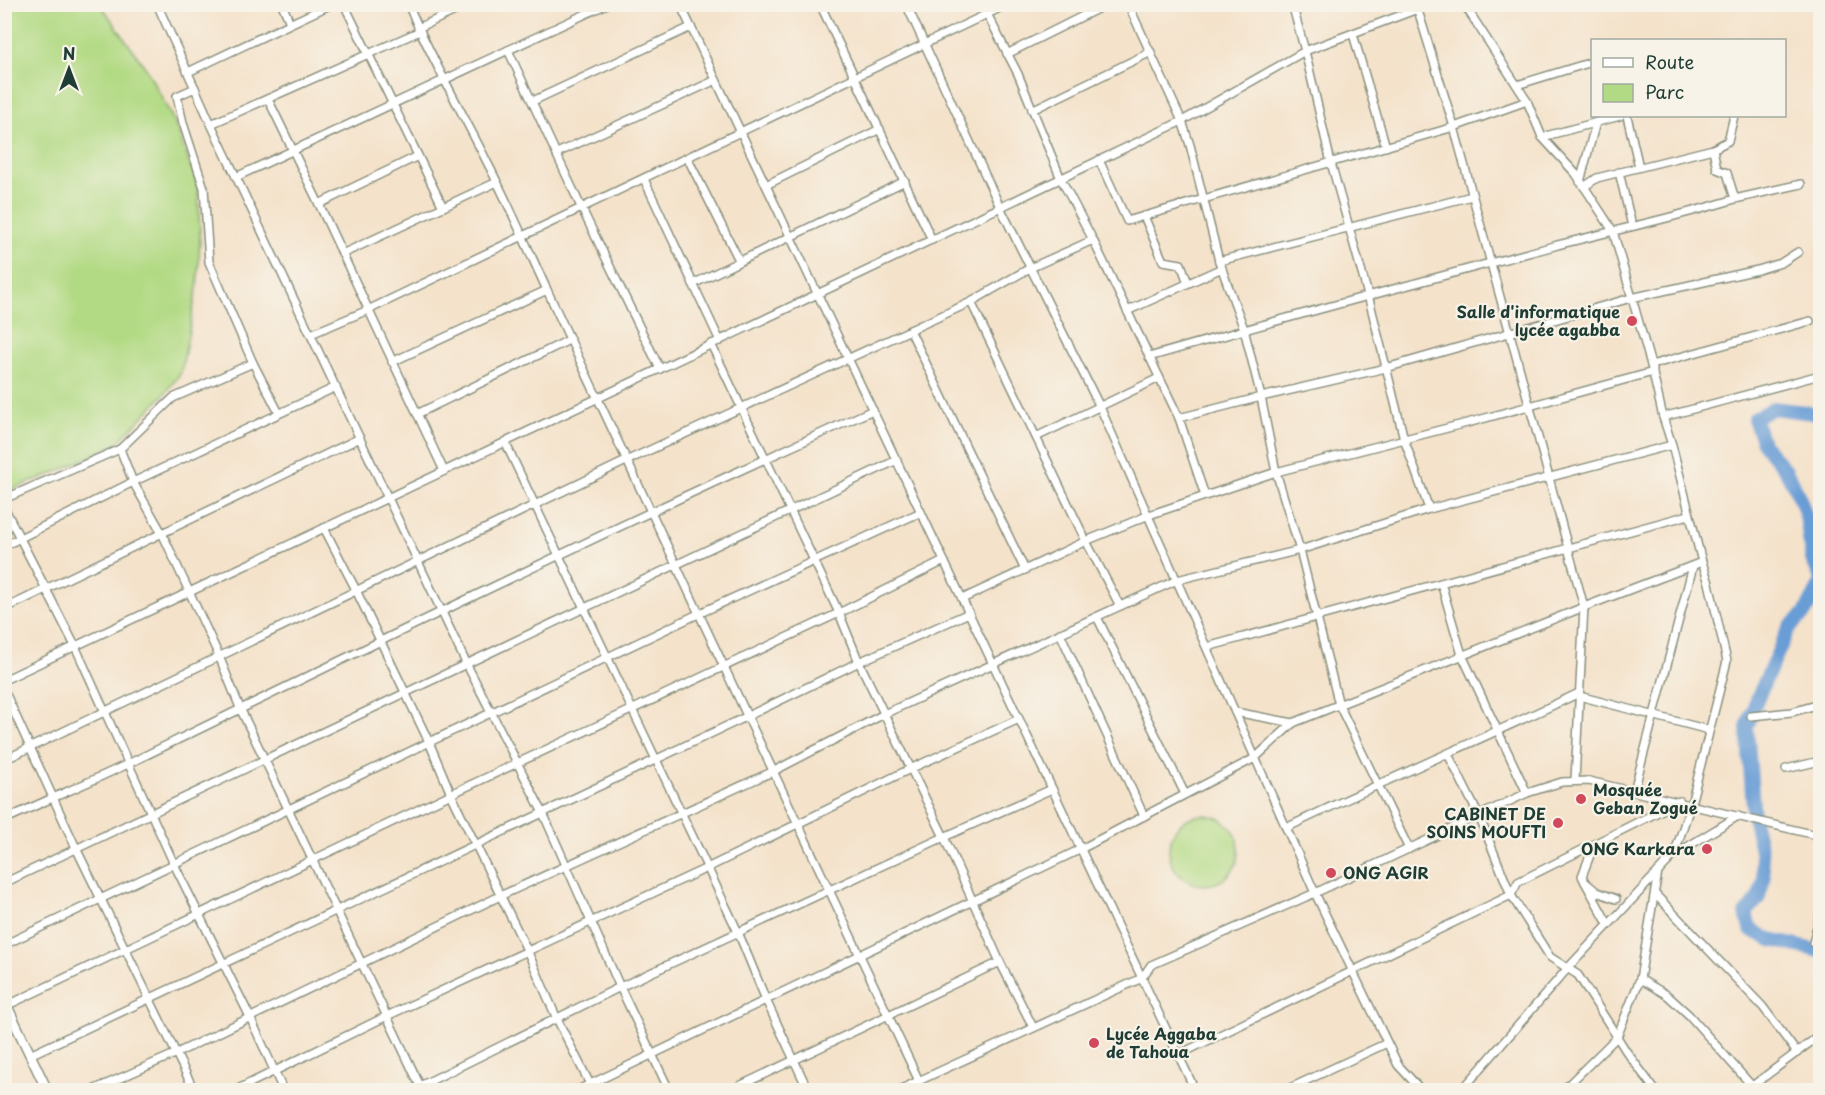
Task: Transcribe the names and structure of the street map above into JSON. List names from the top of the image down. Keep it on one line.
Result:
{"places":["Salle d'informatique lycée agabba","Mosquée Geban Zogué","CABINET DE SOINS MOUFTI","ONG Karkara","ONG AGIR","Lycée Aggaba de Tahoua"],"legend":["Route","Parc"],"north":"top"}
